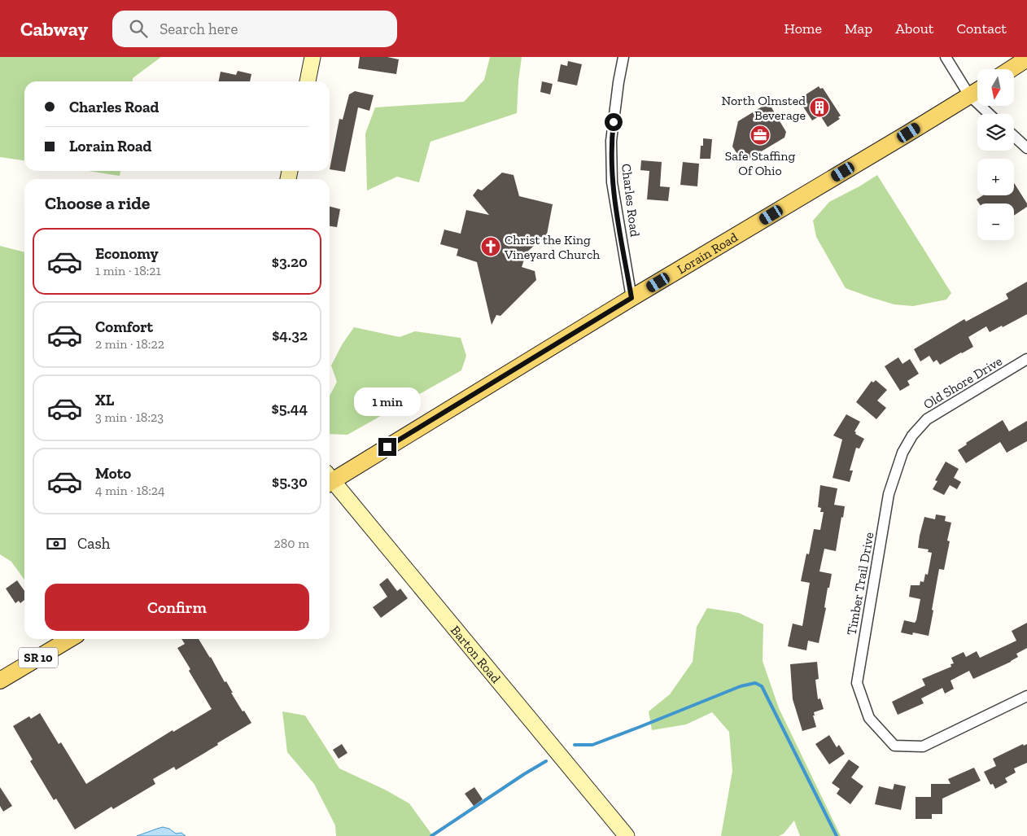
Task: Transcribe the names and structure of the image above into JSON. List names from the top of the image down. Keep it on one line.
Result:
{"streets":{"main road":["Lorain Road","SR 10"],"street":["Charles Road","Old Shore Drive","Timber Trail Drive","Barton Road"]},"crossings":[["Charles Road","Lorain Road"],["Old Shore Drive","Timber Trail Drive"]],"places":{"building":["North Olmsted Beverage"],"office":["Safe Staffing Of Ohio"],"church":["Christ the King Vineyard Church"]},"north":"bottom","page":{"header":"Cabway","search":"Search here","nav":["Home","Map","About","Contact"],"map_buttons":["+","−"],"banner":["Charles Road","Lorain Road"],"heading":"Choose a ride","list":[{"name":"Economy","note":"1 min · 18:21","value":"$3.20"},{"name":"Comfort","note":"2 min · 18:22","value":"$4.32"},{"name":"XL","note":"3 min · 18:23","value":"$5.44"},{"name":"Moto","note":"4 min · 18:24","value":"$5.30"}],"bubble":"1 min","pay":["Cash","280 m"],"buttons":"Confirm"}}
